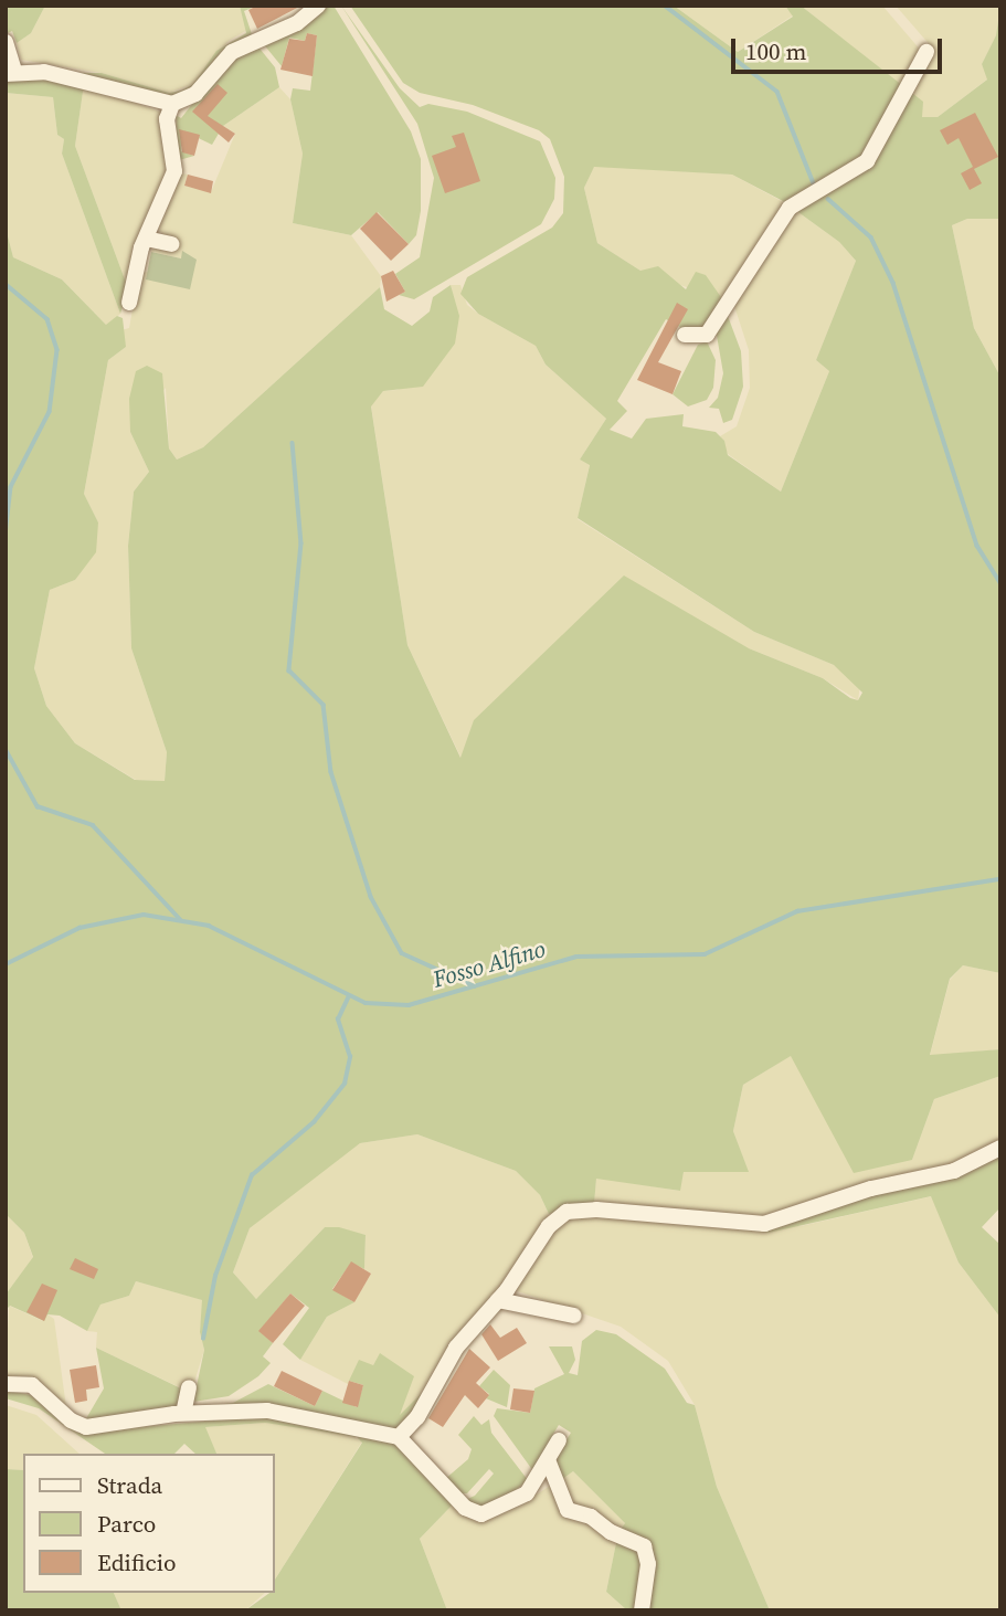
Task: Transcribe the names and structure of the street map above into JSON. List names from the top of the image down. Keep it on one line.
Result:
{"water":["Fosso Alfino"],"legend":["Strada","Parco","Edificio"],"scale_bar":"100 m"}
